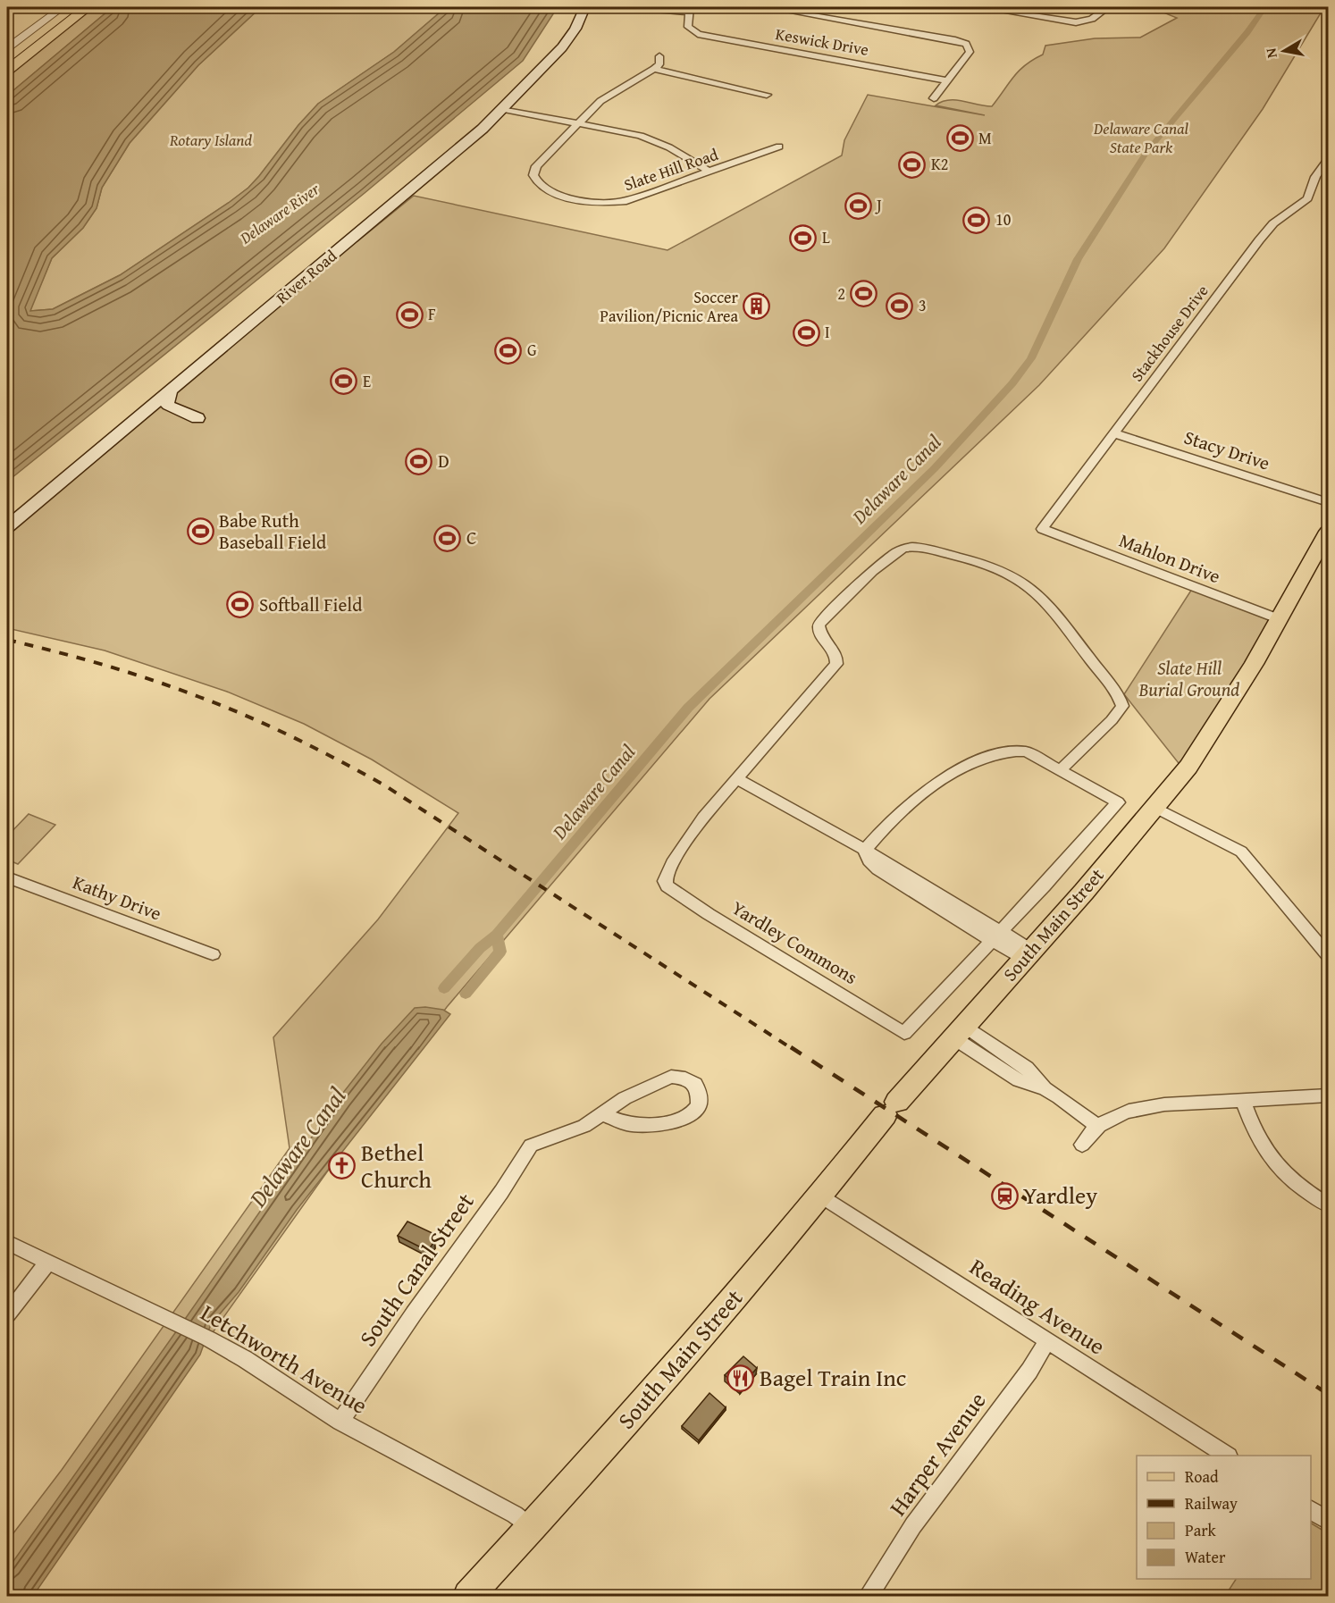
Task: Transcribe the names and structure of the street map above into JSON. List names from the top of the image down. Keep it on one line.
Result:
{"streets":{"main road":["River Road","South Main Street"],"street":["Keswick Drive","Slate Hill Road","Stackhouse Drive","Stacy Drive","Mahlon Drive","Kathy Drive","Yardley Commons","South Canal Street","Reading Avenue","Letchworth Avenue","Harper Avenue"]},"crossings":[["Stackhouse Drive","Stacy Drive"],["Stackhouse Drive","Mahlon Drive"],["Mahlon Drive","South Main Street"],["South Main Street","Reading Avenue"],["South Main Street","Letchworth Avenue"],["South Canal Street","Letchworth Avenue"],["Reading Avenue","Harper Avenue"]],"water":["Delaware River","Delaware Canal"],"parks":["Delaware Canal State Park","Rotary Island","Slate Hill Burial Ground"],"places":{"sports":["M","K2","J","10","L","2","3","F","I","G","E","D","Babe Ruth Baseball Field","C","Softball Field"],"building":["Soccer Pavilion/Picnic Area"],"church":["Bethel Church"],"station":["Yardley"],"restaurant":["Bagel Train Inc"]},"legend":["Road","Railway","Park","Water"],"north":"left"}
